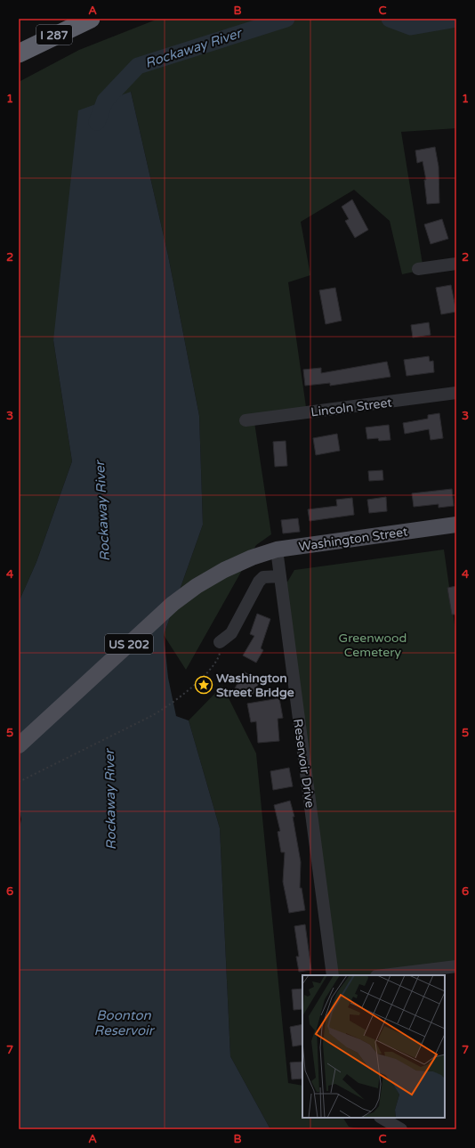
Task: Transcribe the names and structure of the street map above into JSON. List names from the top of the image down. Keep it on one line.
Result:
{"streets":{"highway":["I 287"],"main road":["Washington Street","US 202"],"street":["Lincoln Street","Reservoir Drive"]},"crossings":[["Washington Street","Reservoir Drive"]],"water":["Rockaway River","Boonton Reservoir"],"parks":["Greenwood Cemetery"],"places":{"place":["Washington Street Bridge"]},"grid":{"columns":["A","B","C"],"rows":["1","2","3","4","5","6","7"]}}
